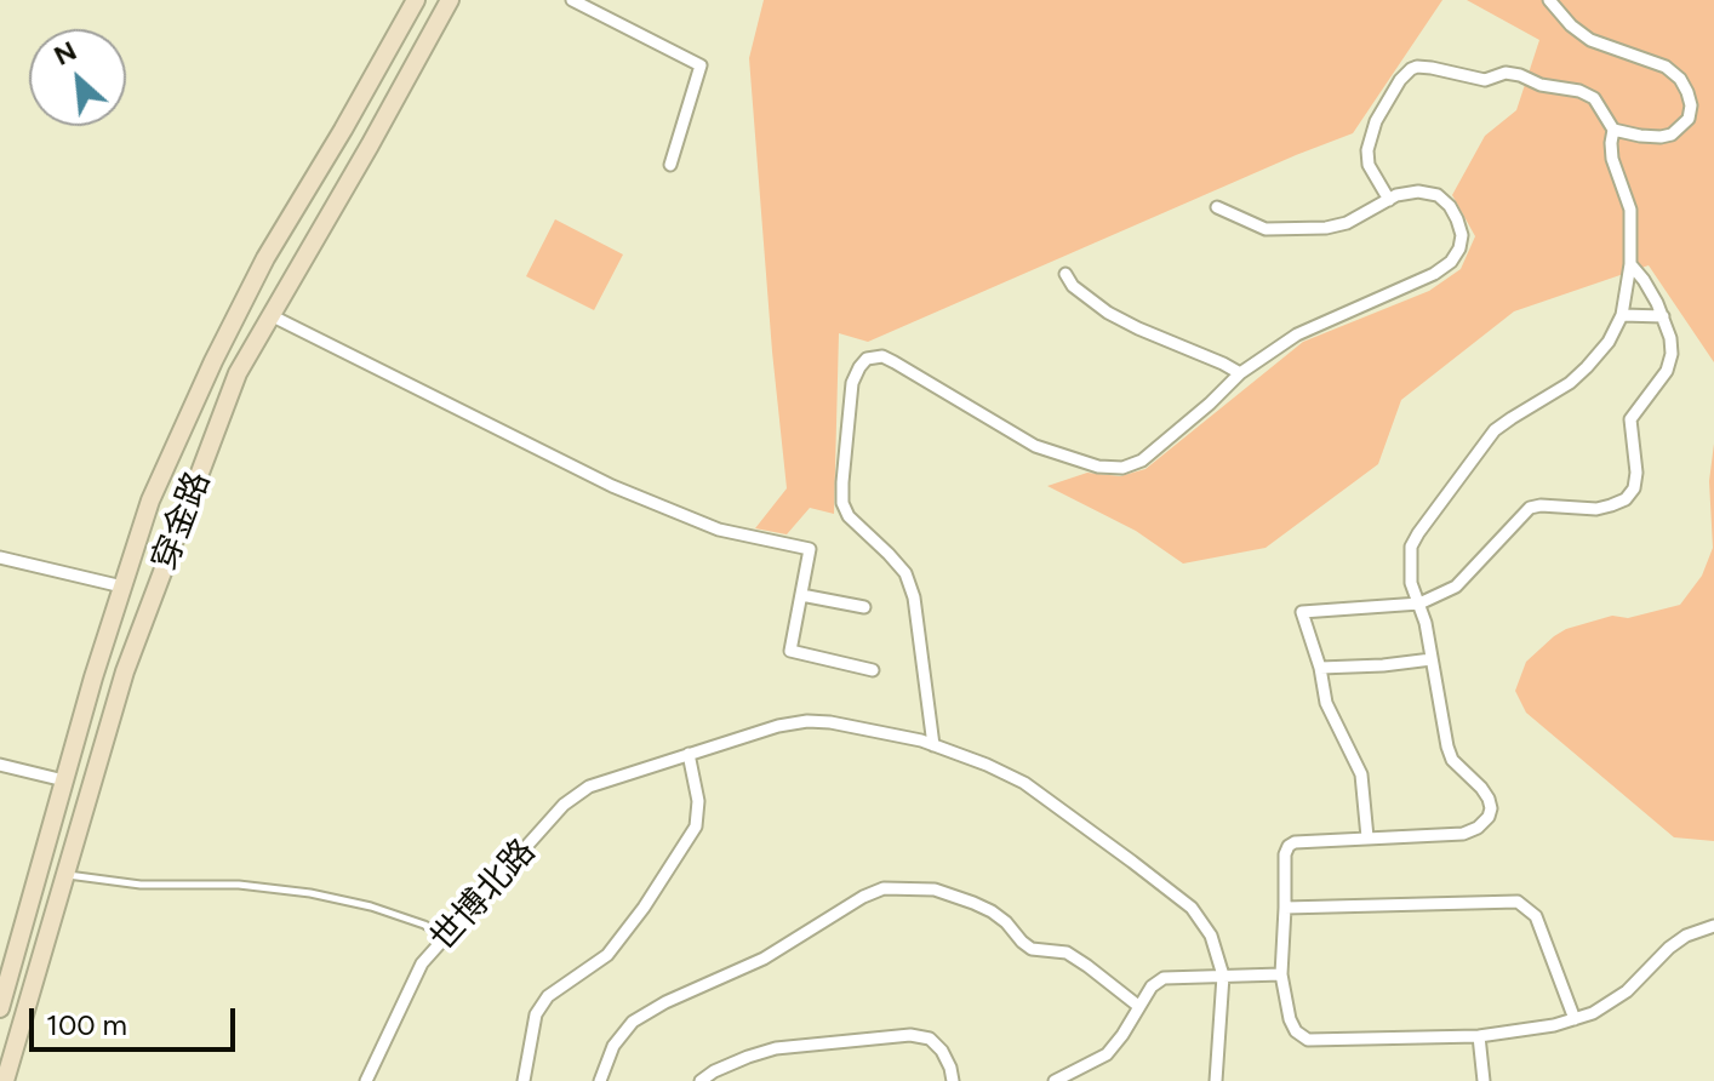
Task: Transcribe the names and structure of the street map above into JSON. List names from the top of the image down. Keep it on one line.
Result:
{"streets":{"main road":["穿金路"],"street":["世博北路"]},"scale_bar":"100 m","north":"top left"}
